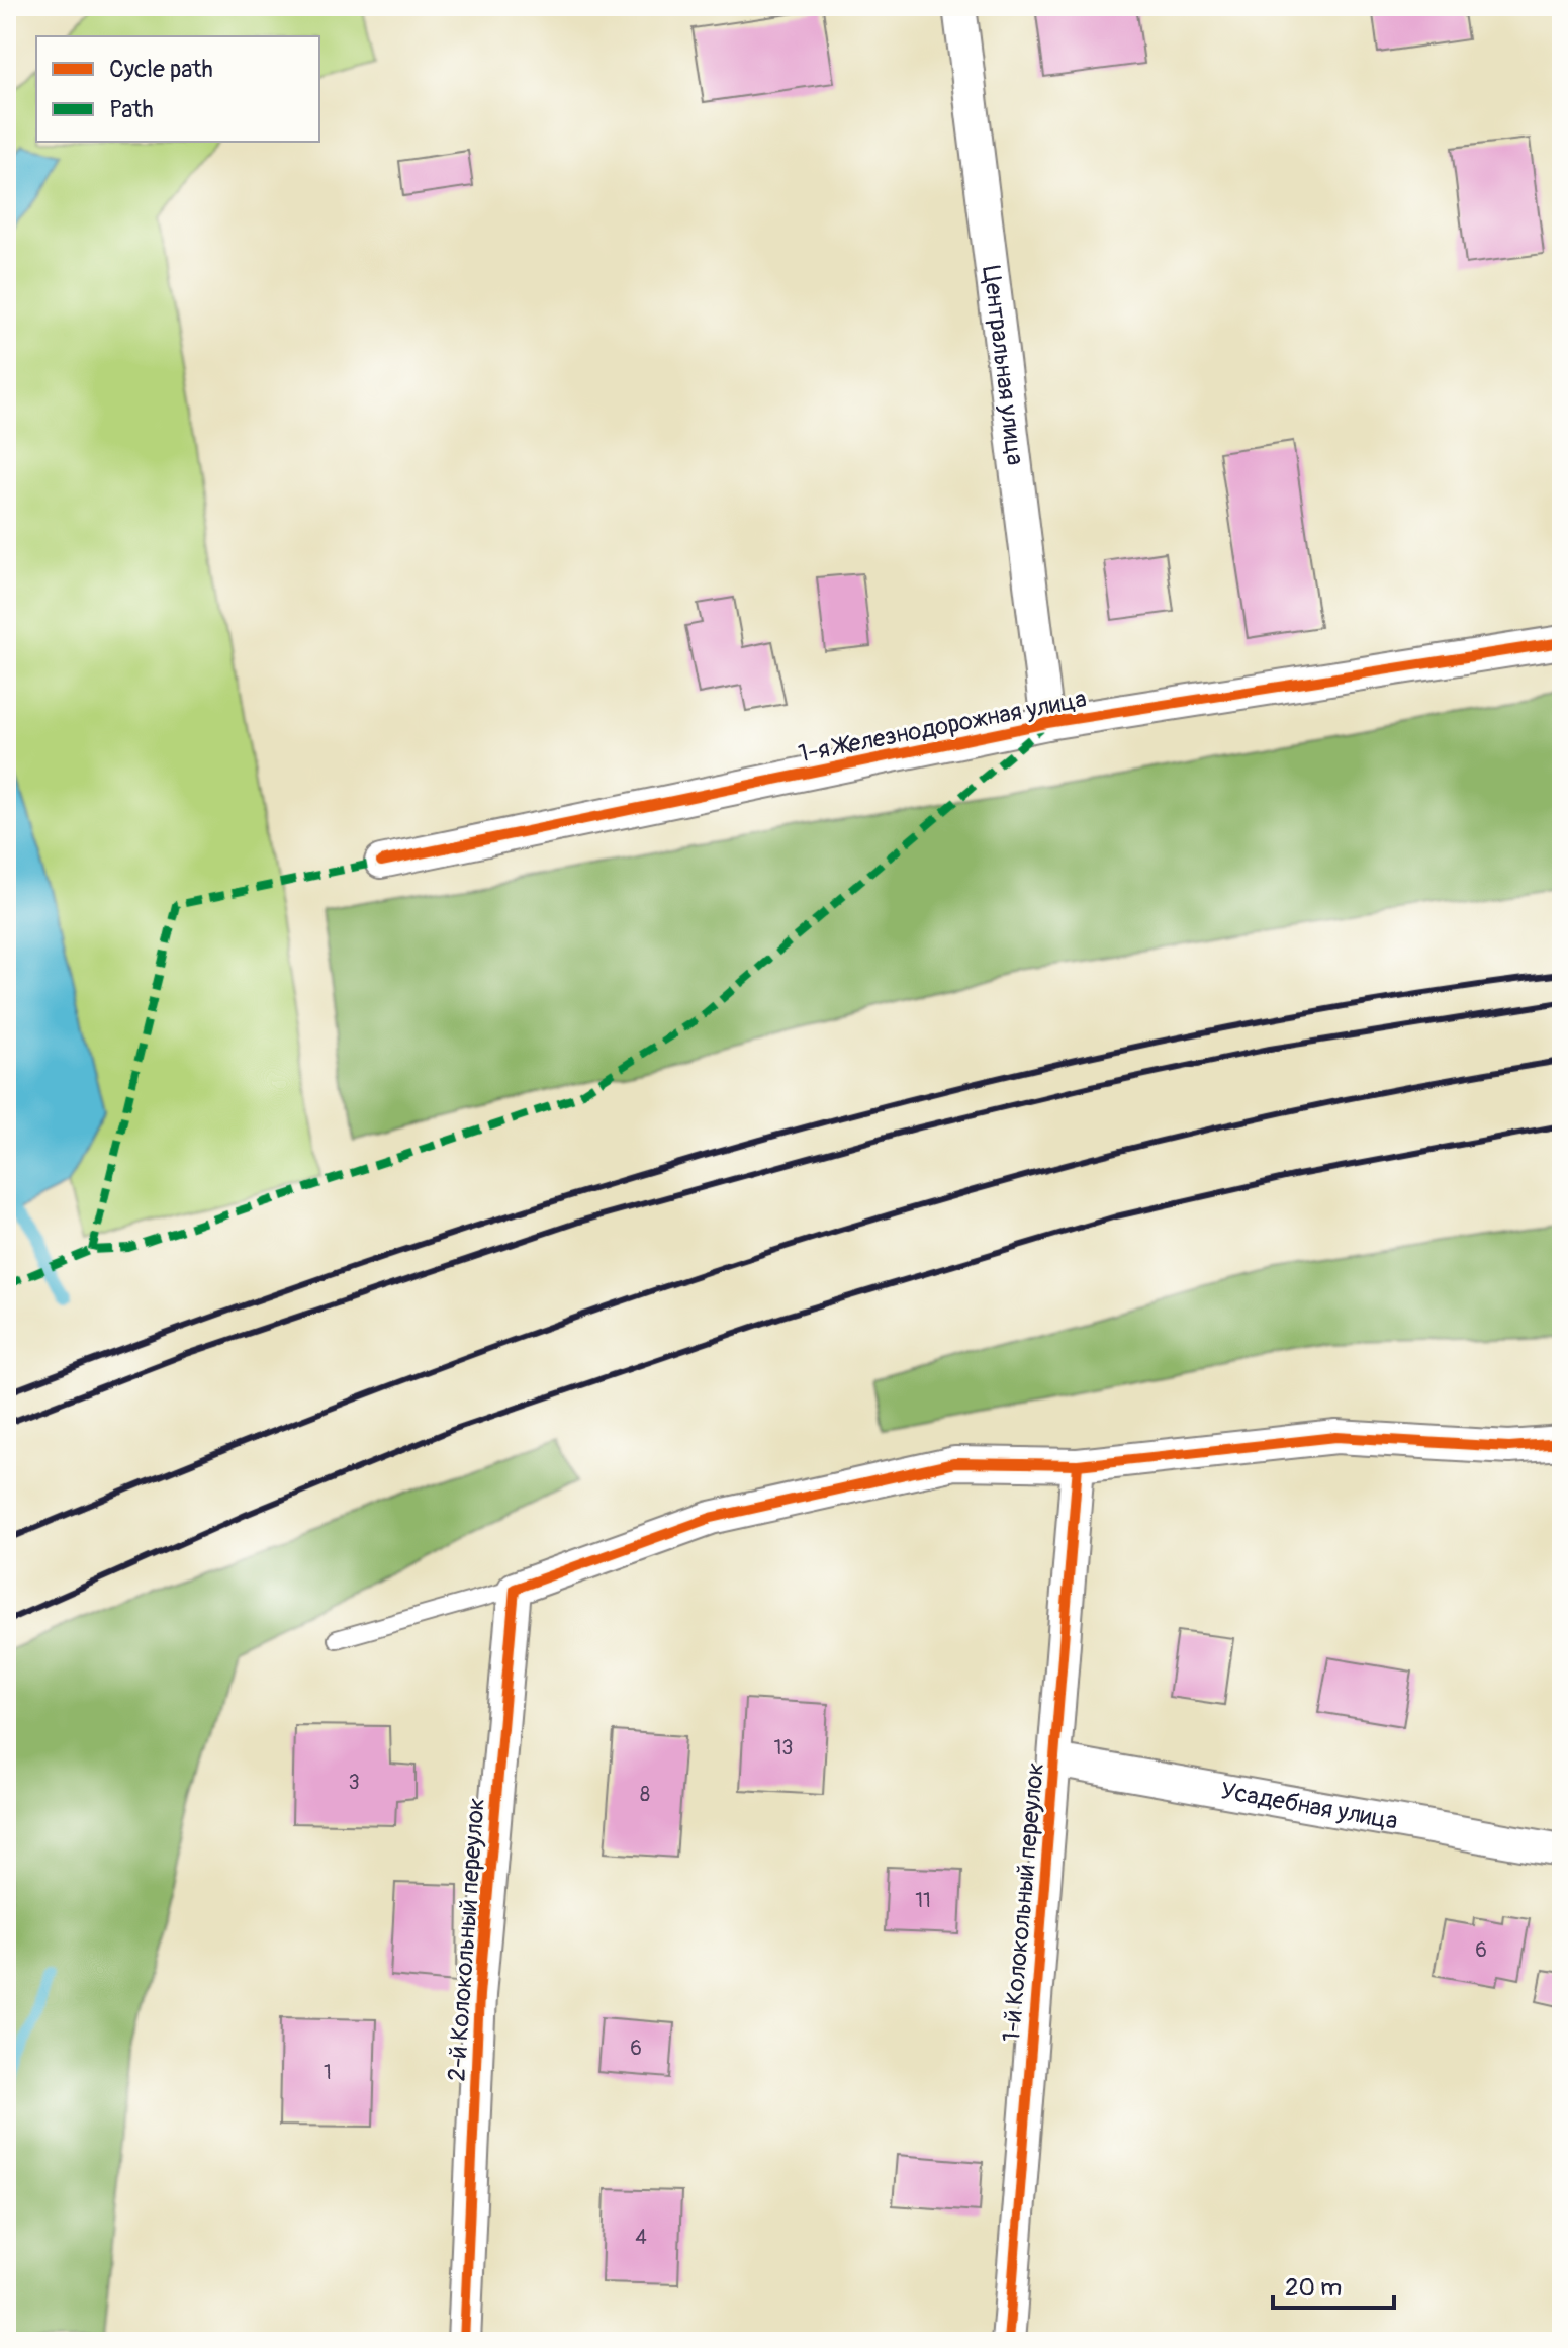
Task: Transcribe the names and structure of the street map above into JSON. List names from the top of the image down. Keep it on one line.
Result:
{"streets":{"street":["Центральная улица","1-я Железнодорожная улица","Усадебная улица","1-й Колокольный переулок","2-й Колокольный переулок"]},"crossings":[["Центральная улица","1-я Железнодорожная улица"],["Усадебная улица","1-й Колокольный переулок"]],"house_numbers":["13","3","8","11","6","6","1","4"],"legend":["Cycle path","Path"],"scale_bar":"20 m"}
